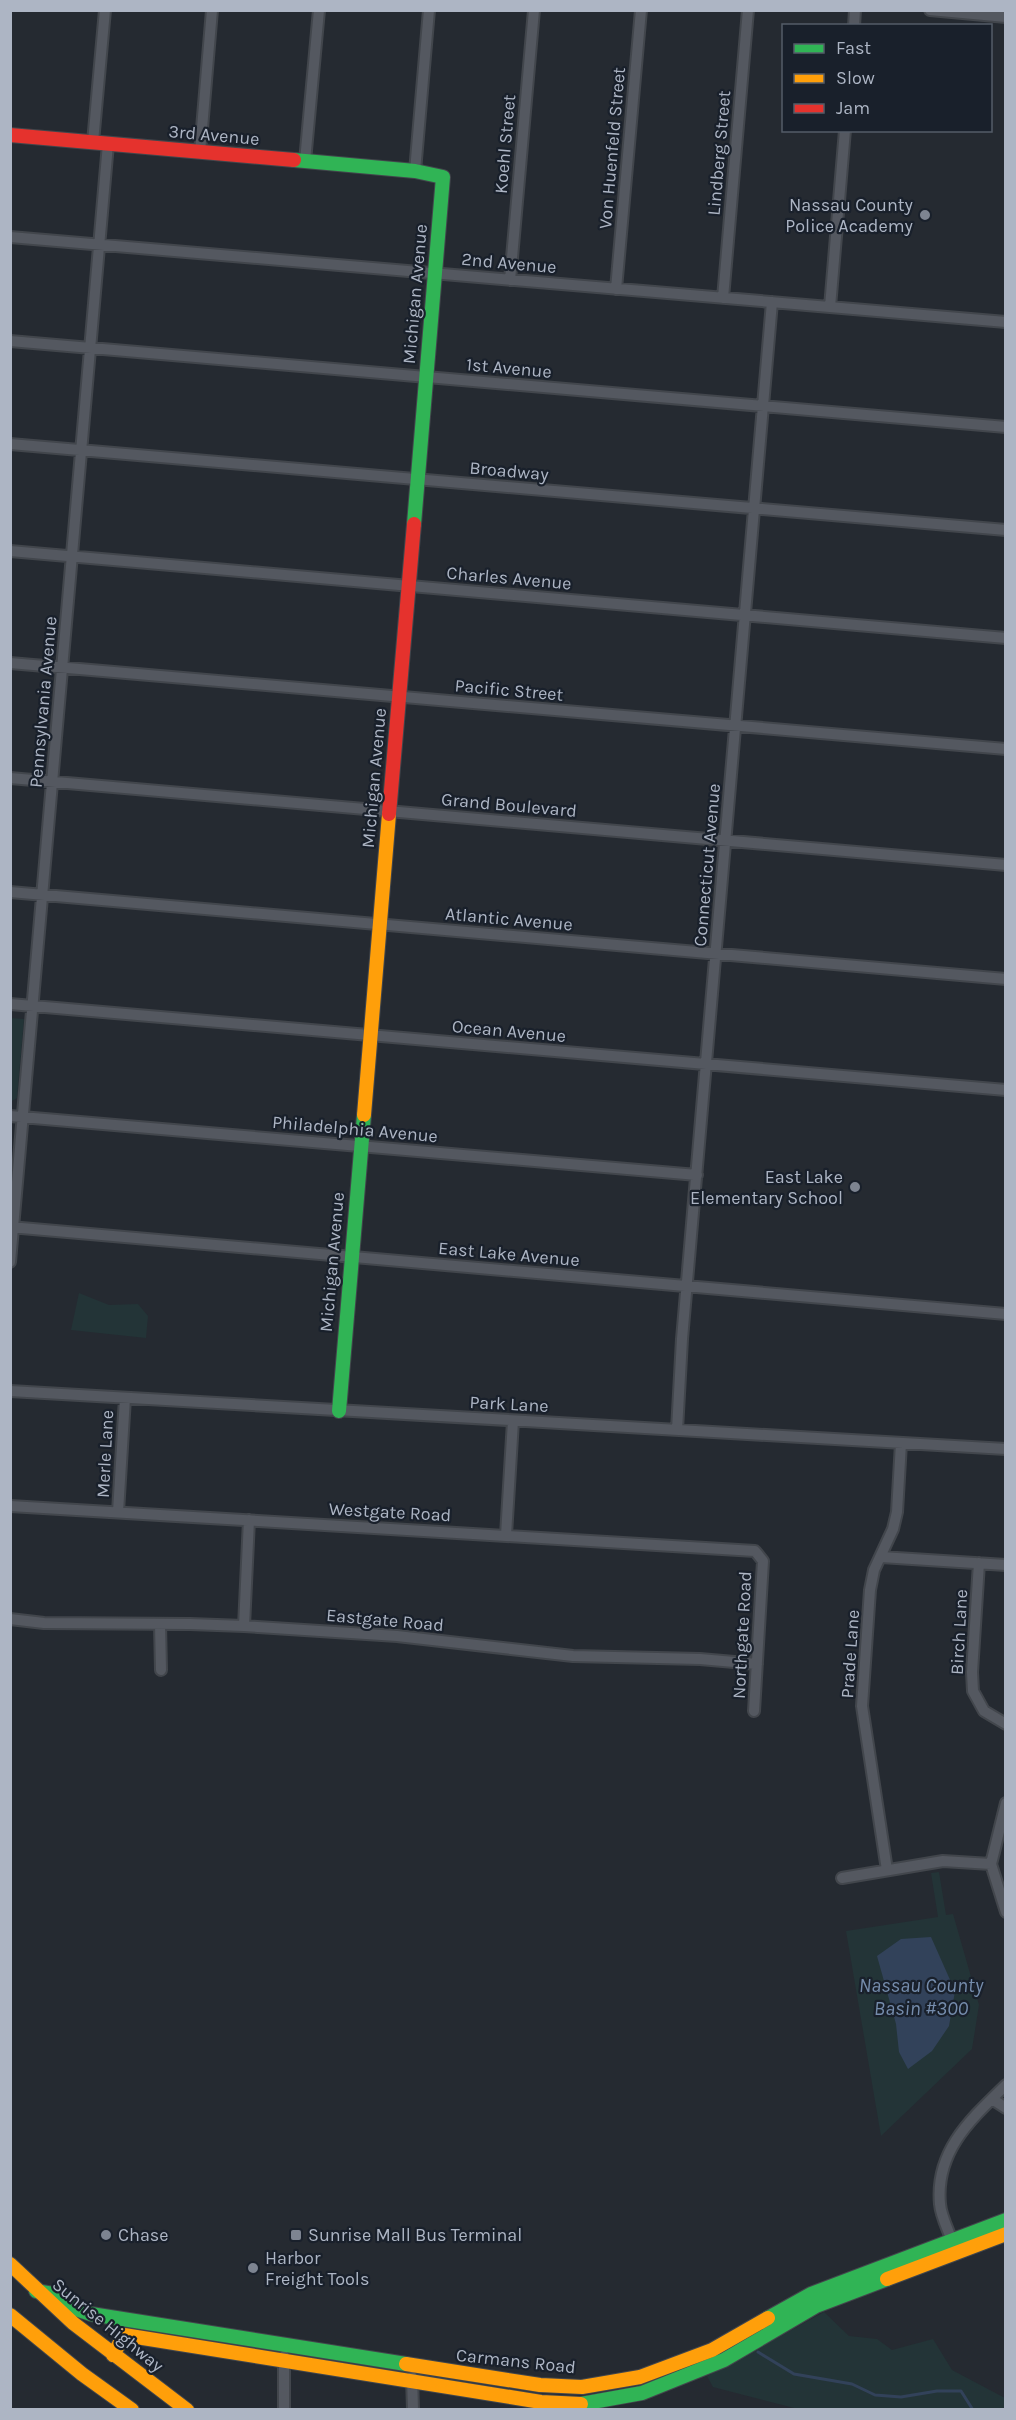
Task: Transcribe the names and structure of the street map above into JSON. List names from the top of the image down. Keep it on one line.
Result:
{"streets":{"main road":["3rd Avenue","Michigan Avenue","Sunrise Highway","Carmans Road"],"street":["Koehl Street","Von Huenfeld Street","Lindberg Street","2nd Avenue","1st Avenue","Broadway","Charles Avenue","Pacific Street","Pennsylvania Avenue","Grand Boulevard","Connecticut Avenue","Atlantic Avenue","Ocean Avenue","Philadelphia Avenue","East Lake Avenue","Park Lane","Merle Lane","Westgate Road","Eastgate Road","Birch Lane","Northgate Road","Prade Lane"]},"crossings":[["3rd Avenue","Michigan Avenue"],["3rd Avenue","Pennsylvania Avenue"],["Koehl Street","2nd Avenue"],["Von Huenfeld Street","2nd Avenue"],["Lindberg Street","2nd Avenue"],["2nd Avenue","Michigan Avenue"],["2nd Avenue","Pennsylvania Avenue"],["2nd Avenue","Connecticut Avenue"],["Michigan Avenue","1st Avenue"],["Michigan Avenue","Broadway"],["Michigan Avenue","Charles Avenue"],["Michigan Avenue","Pacific Street"],["Michigan Avenue","Grand Boulevard"],["Michigan Avenue","Atlantic Avenue"],["Michigan Avenue","Ocean Avenue"],["Michigan Avenue","Philadelphia Avenue"],["Michigan Avenue","East Lake Avenue"],["Michigan Avenue","Park Lane"],["1st Avenue","Pennsylvania Avenue"],["1st Avenue","Connecticut Avenue"],["Broadway","Pennsylvania Avenue"],["Broadway","Connecticut Avenue"],["Charles Avenue","Pennsylvania Avenue"],["Charles Avenue","Connecticut Avenue"],["Pacific Street","Pennsylvania Avenue"],["Pacific Street","Connecticut Avenue"],["Pennsylvania Avenue","Grand Boulevard"],["Pennsylvania Avenue","Atlantic Avenue"],["Pennsylvania Avenue","Ocean Avenue"],["Pennsylvania Avenue","Philadelphia Avenue"],["Pennsylvania Avenue","East Lake Avenue"],["Grand Boulevard","Connecticut Avenue"],["Connecticut Avenue","Atlantic Avenue"],["Connecticut Avenue","Ocean Avenue"],["Connecticut Avenue","Philadelphia Avenue"],["Connecticut Avenue","East Lake Avenue"],["Connecticut Avenue","Park Lane"],["Park Lane","Merle Lane"],["Park Lane","Prade Lane"],["Merle Lane","Westgate Road"],["Westgate Road","Northgate Road"],["Eastgate Road","Northgate Road"],["Sunrise Highway","Carmans Road"]],"water":["Nassau County Basin #300"],"places":{"other":["Nassau County Police Academy","East Lake Elementary School","Chase","Harbor Freight Tools"],"transit":["Sunrise Mall Bus Terminal"]},"legend":["Fast","Slow","Jam"]}
